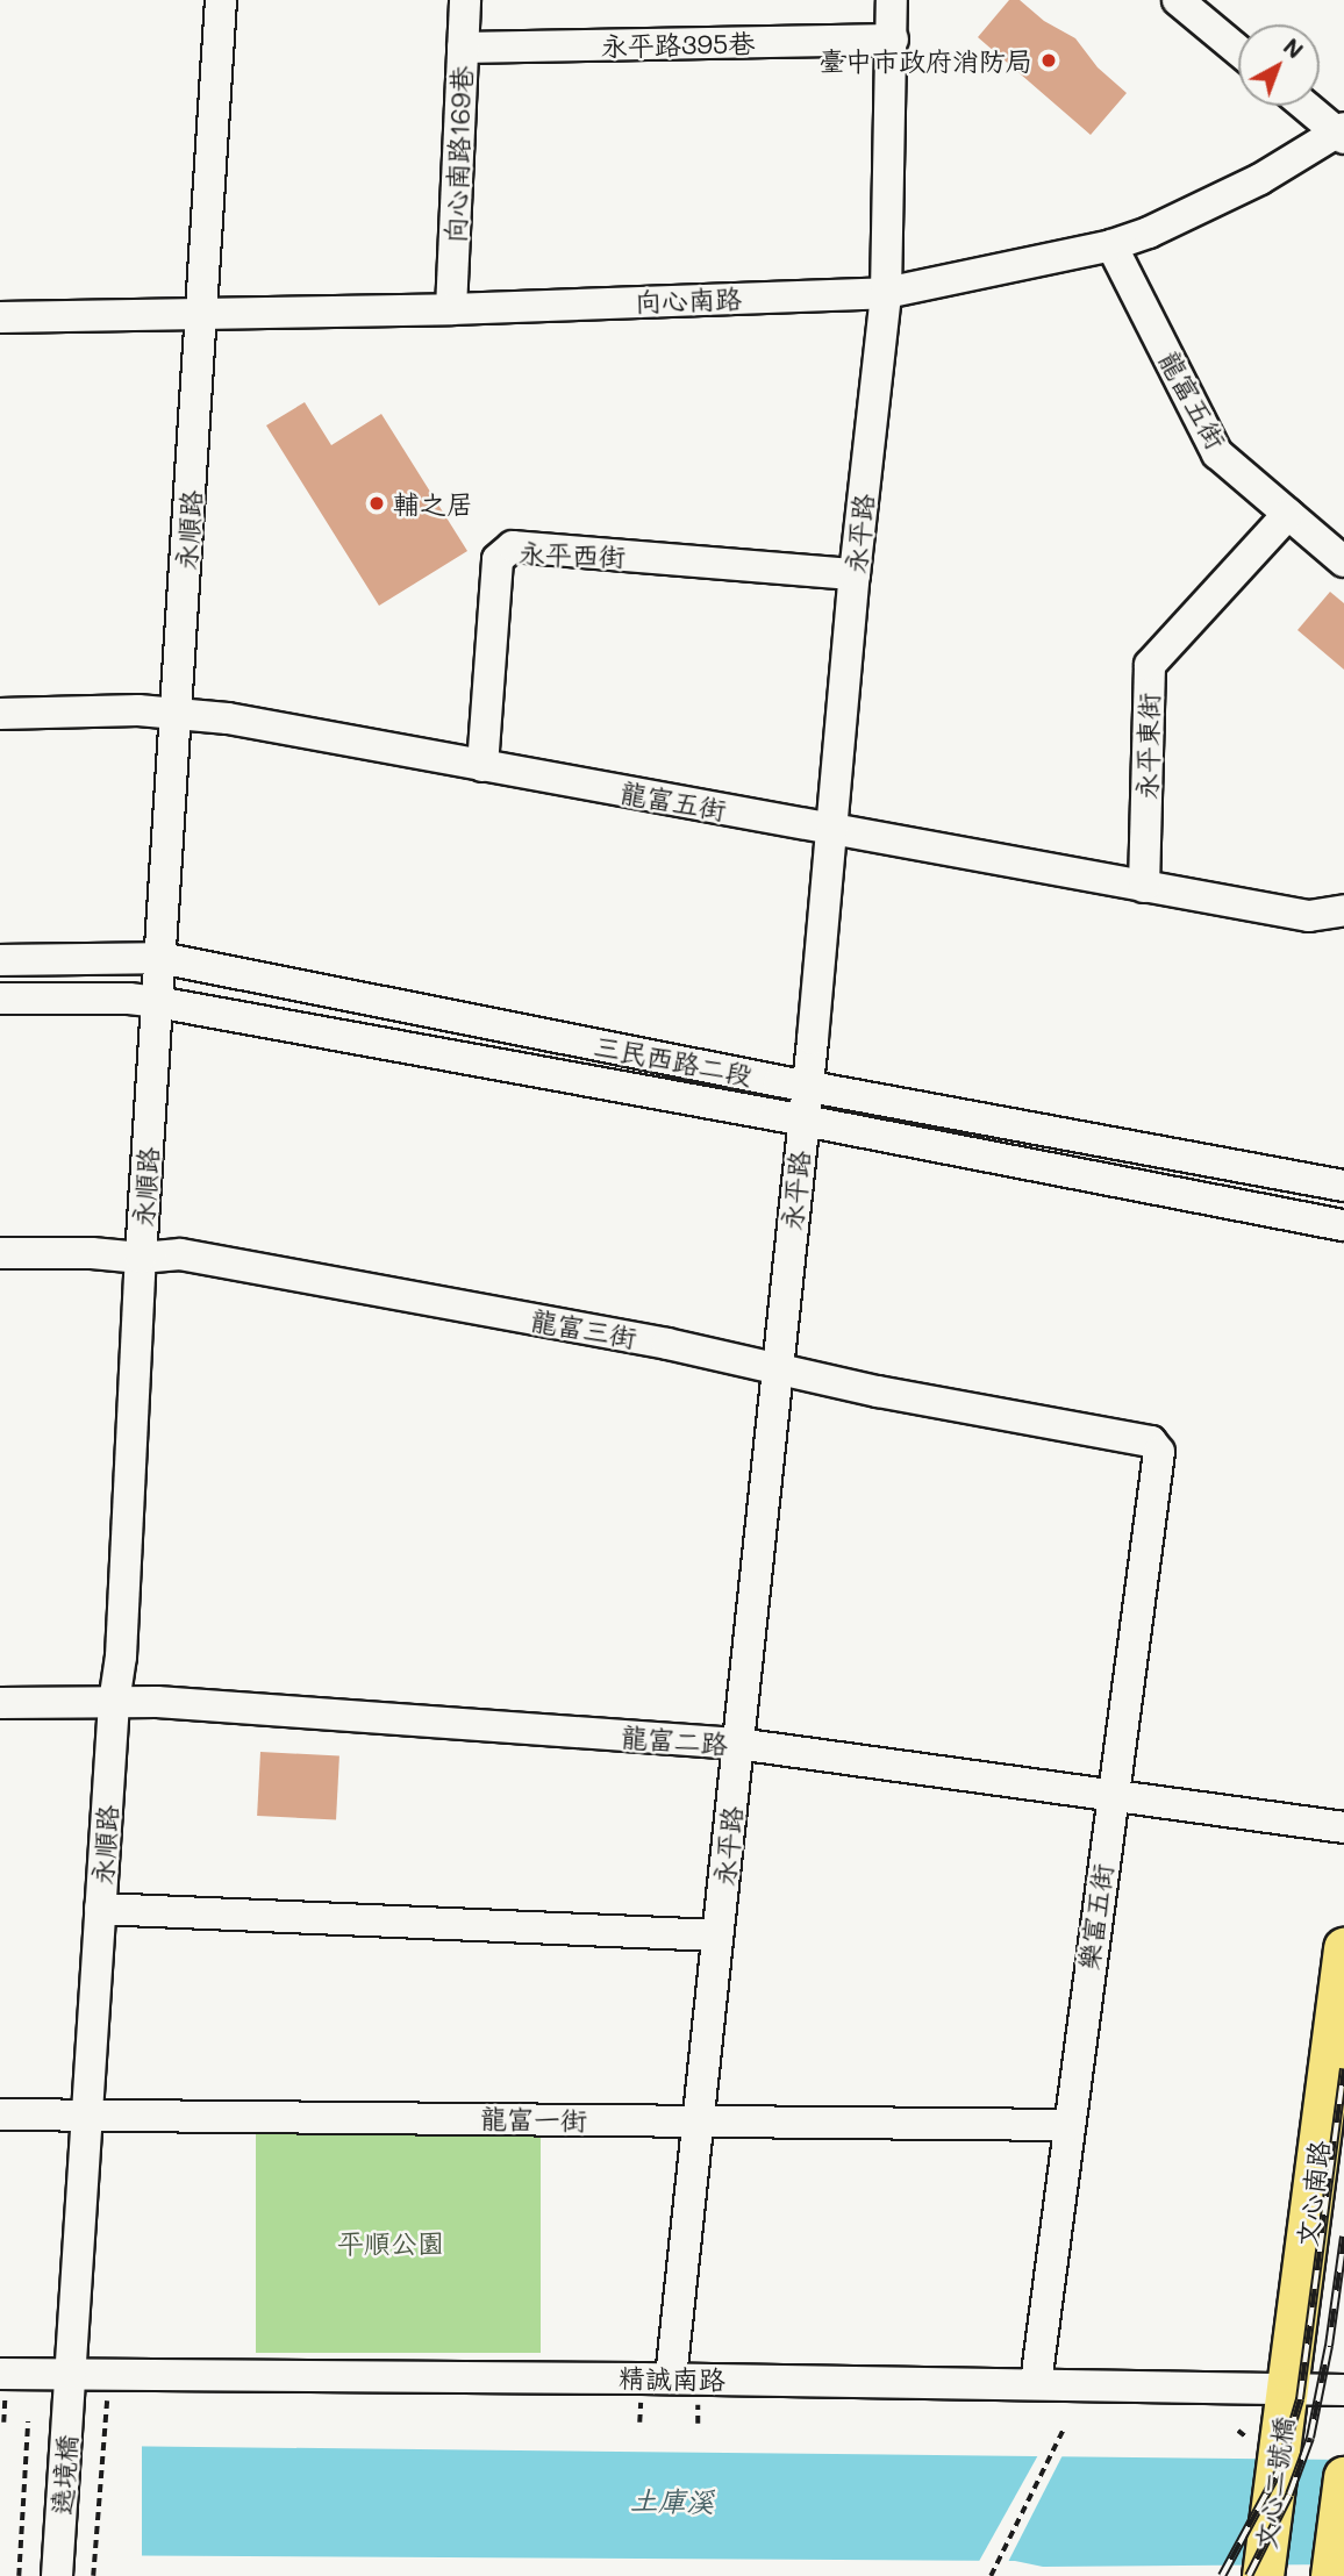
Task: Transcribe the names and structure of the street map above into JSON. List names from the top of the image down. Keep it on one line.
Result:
{"streets":{"main road":["文心南路","文心二號橋"],"street":["永平路395巷","向心南路169巷","向心南路","龍富五街","永順路","永平路","永平西街","永平東街","三民西路二段","龍富三街","龍富二路","樂富五街","龍富一街","精誠南路","遶境橋"]},"crossings":[["永平路395巷","向心南路169巷"],["永平路395巷","永平路"],["向心南路169巷","向心南路"],["向心南路","龍富五街"],["向心南路","永順路"],["向心南路","永平路"],["龍富五街","永順路"],["龍富五街","永平路"],["龍富五街","永平西街"],["龍富五街","永平東街"],["永順路","三民西路二段"],["永順路","龍富三街"],["永順路","龍富二路"],["永順路","龍富一街"],["永順路","精誠南路"],["永順路","遶境橋"],["永平路","永平西街"],["永平路","三民西路二段"],["永平路","龍富三街"],["永平路","龍富二路"],["永平路","龍富一街"],["永平路","精誠南路"],["龍富三街","樂富五街"],["龍富二路","樂富五街"],["樂富五街","龍富一街"],["樂富五街","精誠南路"],["文心南路","精誠南路"],["文心南路","文心二號橋"],["精誠南路","遶境橋"],["精誠南路","文心二號橋"]],"water":["土庫溪"],"parks":["平順公園"],"places":["臺中市政府消防局","輔之居"],"north":"top right"}
